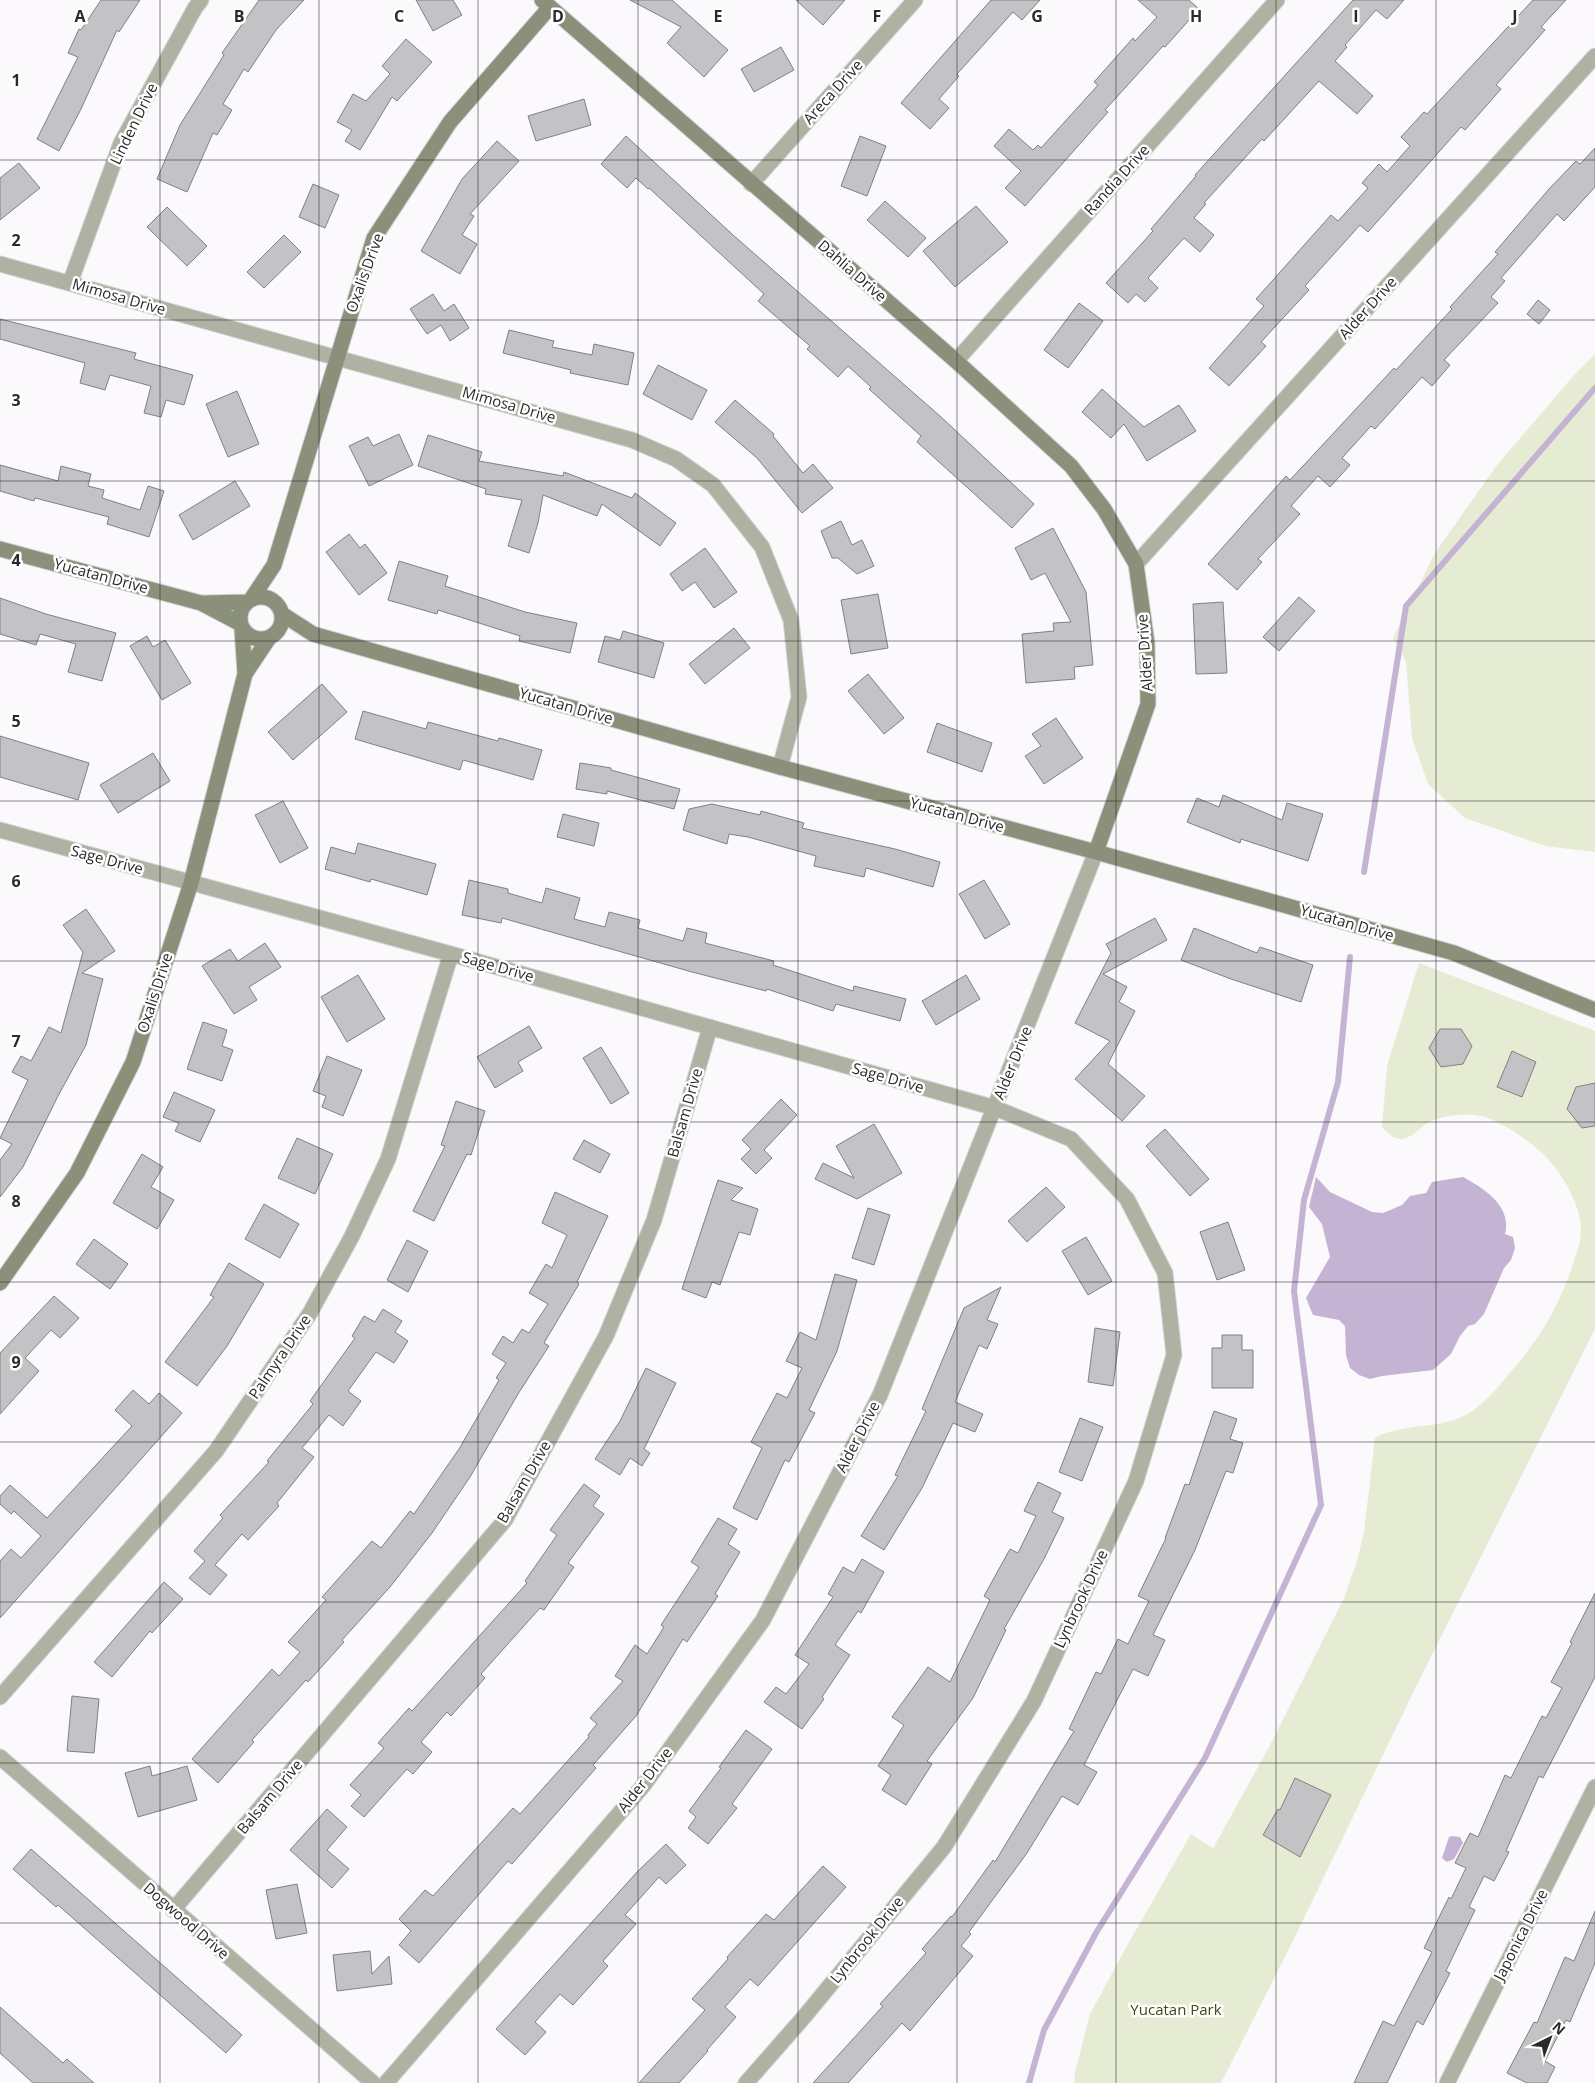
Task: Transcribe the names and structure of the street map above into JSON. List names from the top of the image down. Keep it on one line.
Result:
{"streets":{"street":["Areca Drive","Linden Drive","Randia Drive","Dahlia Drive","Oxalis Drive","Mimosa Drive","Alder Drive","Yucatan Drive","Sage Drive","Balsam Drive","Palmyra Drive","Lynbrook Drive","Dogwood Drive","Japonica Drive"]},"crossings":[["Areca Drive","Dahlia Drive"],["Linden Drive","Mimosa Drive"],["Randia Drive","Dahlia Drive"],["Dahlia Drive","Oxalis Drive"],["Dahlia Drive","Alder Drive"],["Oxalis Drive","Mimosa Drive"],["Oxalis Drive","Yucatan Drive"],["Oxalis Drive","Sage Drive"],["Mimosa Drive","Yucatan Drive"],["Alder Drive","Yucatan Drive"],["Alder Drive","Sage Drive"],["Alder Drive","Lynbrook Drive"],["Sage Drive","Balsam Drive"],["Sage Drive","Palmyra Drive"],["Sage Drive","Lynbrook Drive"],["Balsam Drive","Dogwood Drive"]],"parks":["Yucatan Park"],"north":"top right","grid":{"columns":["A","B","C","D","E","F","G","H","I","J"],"rows":["1","2","3","4","5","6","7","8","9"]}}
